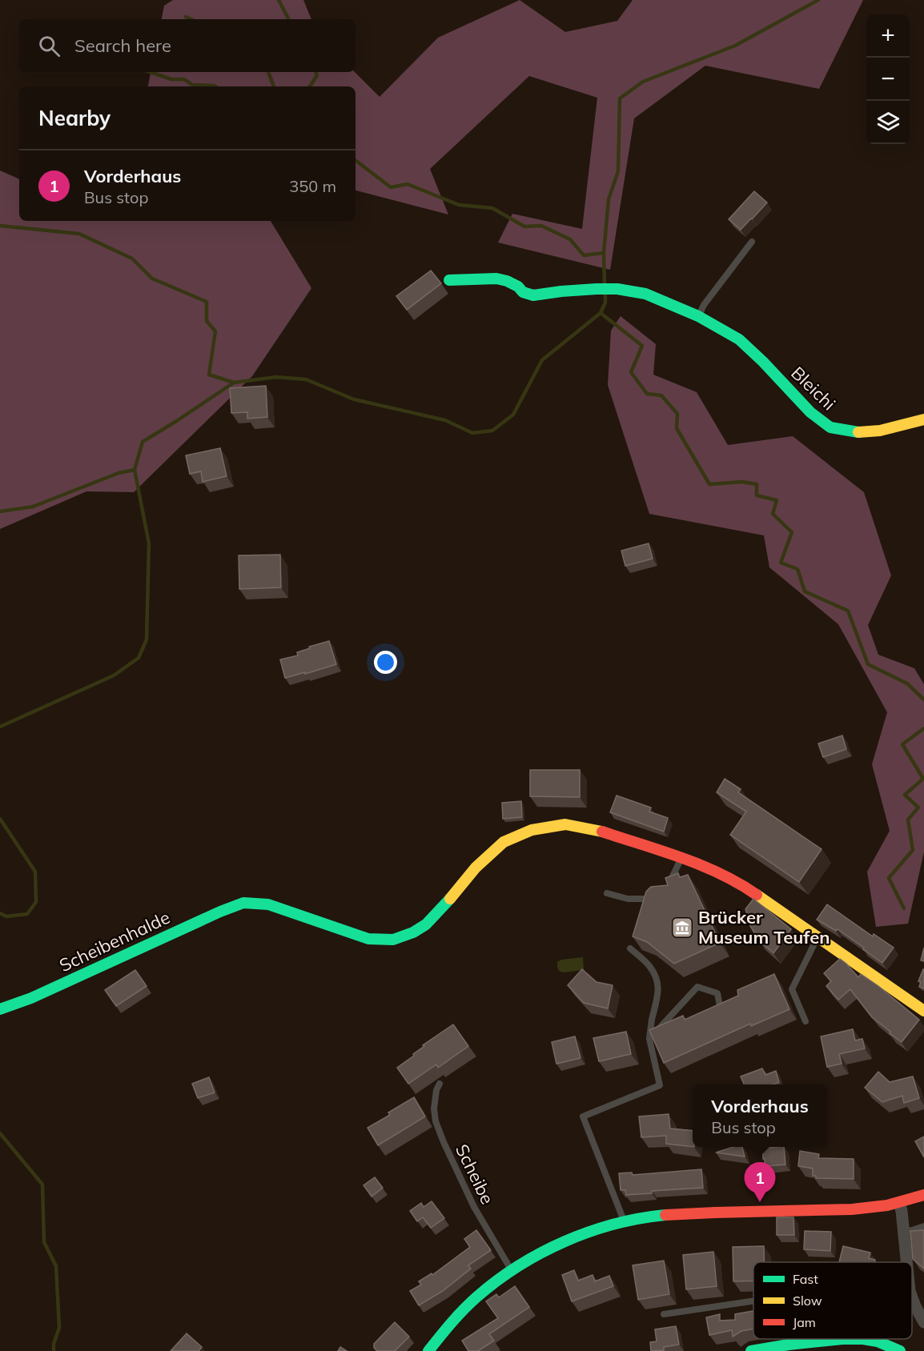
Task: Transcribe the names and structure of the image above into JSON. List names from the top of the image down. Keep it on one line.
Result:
{"streets":{"street":["Bleichi","Scheibenhalde"],"lane":["Scheibe"]},"places":{"museum":["Brücker Museum Teufen"]},"legend":["Fast","Slow","Jam"],"page":{"map_buttons":["+","−"],"search":"Search here","heading":"Nearby","list":[{"mark":"1","name":"Vorderhaus","note":"Bus stop","value":"350 m"}],"popup":["Vorderhaus","Bus stop"],"pins":"1"}}
